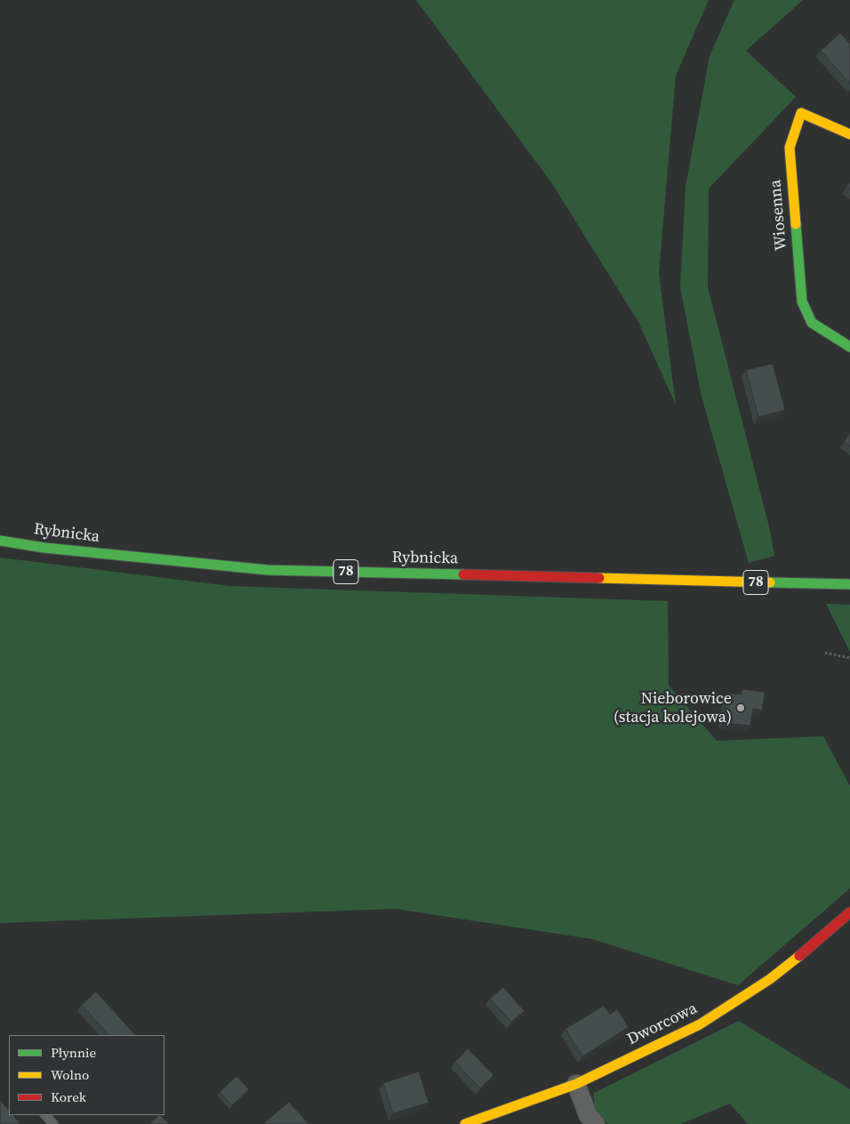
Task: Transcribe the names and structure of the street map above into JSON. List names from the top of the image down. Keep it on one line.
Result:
{"streets":{"main road":["Wiosenna","Rybnicka","78","Dworcowa"]},"places":["Nieborowice (stacja kolejowa)"],"legend":["Płynnie","Wolno","Korek"]}
